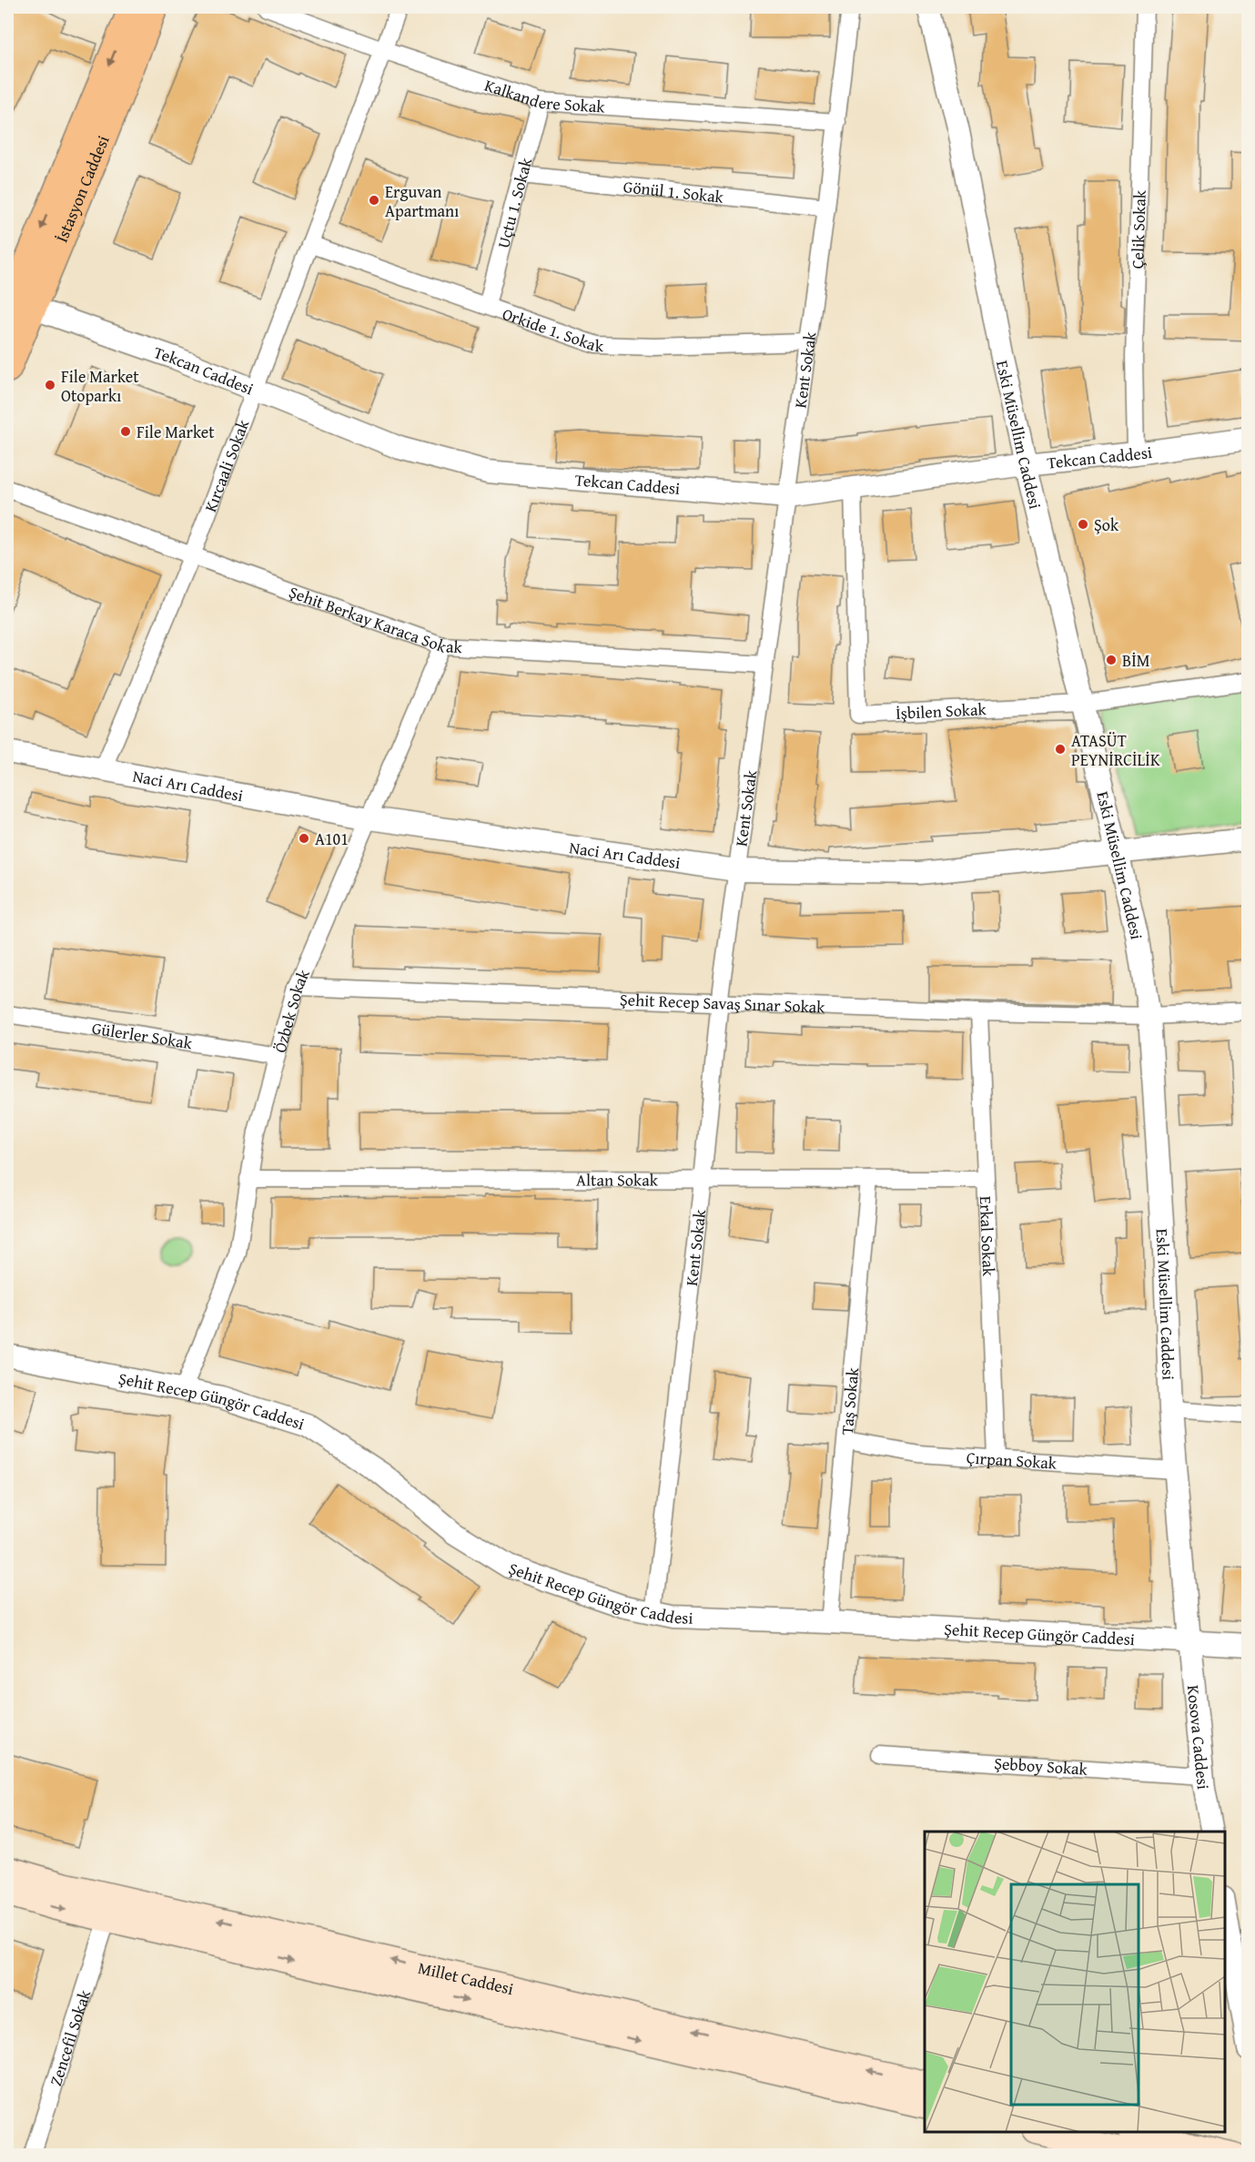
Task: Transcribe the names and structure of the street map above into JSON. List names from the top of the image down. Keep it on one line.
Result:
{"streets":{"main road":["İstasyon Caddesi","Millet Caddesi"],"street":["Kalkandere Sokak","Gönül 1. Sokak","Uçtu 1. Sokak","Çelik Sokak","Orkide 1. Sokak","Tekcan Caddesi","Kent Sokak","Eski Müsellim Caddesi","Kırcaali Sokak","Şehit Berkay Karaca Sokak","İşbilen Sokak","Naci Arı Caddesi","Şehit Recep Savaş Sınar Sokak","Özbek Sokak","Gülerler Sokak","Altan Sokak","Erkal Sokak","Taş Sokak","Şehit Recep Güngör Caddesi","Çırpan Sokak","Kosova Caddesi","Şebboy Sokak","Zencefil Sokak"]},"crossings":[["Kalkandere Sokak","Uçtu 1. Sokak"],["Kalkandere Sokak","Kent Sokak"],["Kalkandere Sokak","Kırcaali Sokak"],["İstasyon Caddesi","Tekcan Caddesi"],["Gönül 1. Sokak","Uçtu 1. Sokak"],["Gönül 1. Sokak","Kent Sokak"],["Uçtu 1. Sokak","Orkide 1. Sokak"],["Çelik Sokak","Tekcan Caddesi"],["Orkide 1. Sokak","Kent Sokak"],["Orkide 1. Sokak","Kırcaali Sokak"],["Tekcan Caddesi","Kent Sokak"],["Tekcan Caddesi","Eski Müsellim Caddesi"],["Tekcan Caddesi","Kırcaali Sokak"],["Tekcan Caddesi","İşbilen Sokak"],["Kent Sokak","Şehit Berkay Karaca Sokak"],["Kent Sokak","Naci Arı Caddesi"],["Kent Sokak","Şehit Recep Savaş Sınar Sokak"],["Kent Sokak","Altan Sokak"],["Kent Sokak","Şehit Recep Güngör Caddesi"],["Eski Müsellim Caddesi","İşbilen Sokak"],["Eski Müsellim Caddesi","Naci Arı Caddesi"],["Eski Müsellim Caddesi","Şehit Recep Savaş Sınar Sokak"],["Eski Müsellim Caddesi","Şehit Recep Güngör Caddesi"],["Eski Müsellim Caddesi","Çırpan Sokak"],["Eski Müsellim Caddesi","Kosova Caddesi"],["Kırcaali Sokak","Şehit Berkay Karaca Sokak"],["Kırcaali Sokak","Naci Arı Caddesi"],["Şehit Berkay Karaca Sokak","Özbek Sokak"],["Naci Arı Caddesi","Özbek Sokak"],["Şehit Recep Savaş Sınar Sokak","Özbek Sokak"],["Şehit Recep Savaş Sınar Sokak","Erkal Sokak"],["Özbek Sokak","Gülerler Sokak"],["Özbek Sokak","Altan Sokak"],["Özbek Sokak","Şehit Recep Güngör Caddesi"],["Altan Sokak","Erkal Sokak"],["Altan Sokak","Taş Sokak"],["Erkal Sokak","Çırpan Sokak"],["Taş Sokak","Şehit Recep Güngör Caddesi"],["Taş Sokak","Çırpan Sokak"],["Şehit Recep Güngör Caddesi","Kosova Caddesi"],["Kosova Caddesi","Şebboy Sokak"],["Millet Caddesi","Zencefil Sokak"]],"places":["Erguvan Apartmanı","File Market Otoparkı","File Market","Şok","BİM","ATASÜT PEYNİRCİLİK","A101"]}
